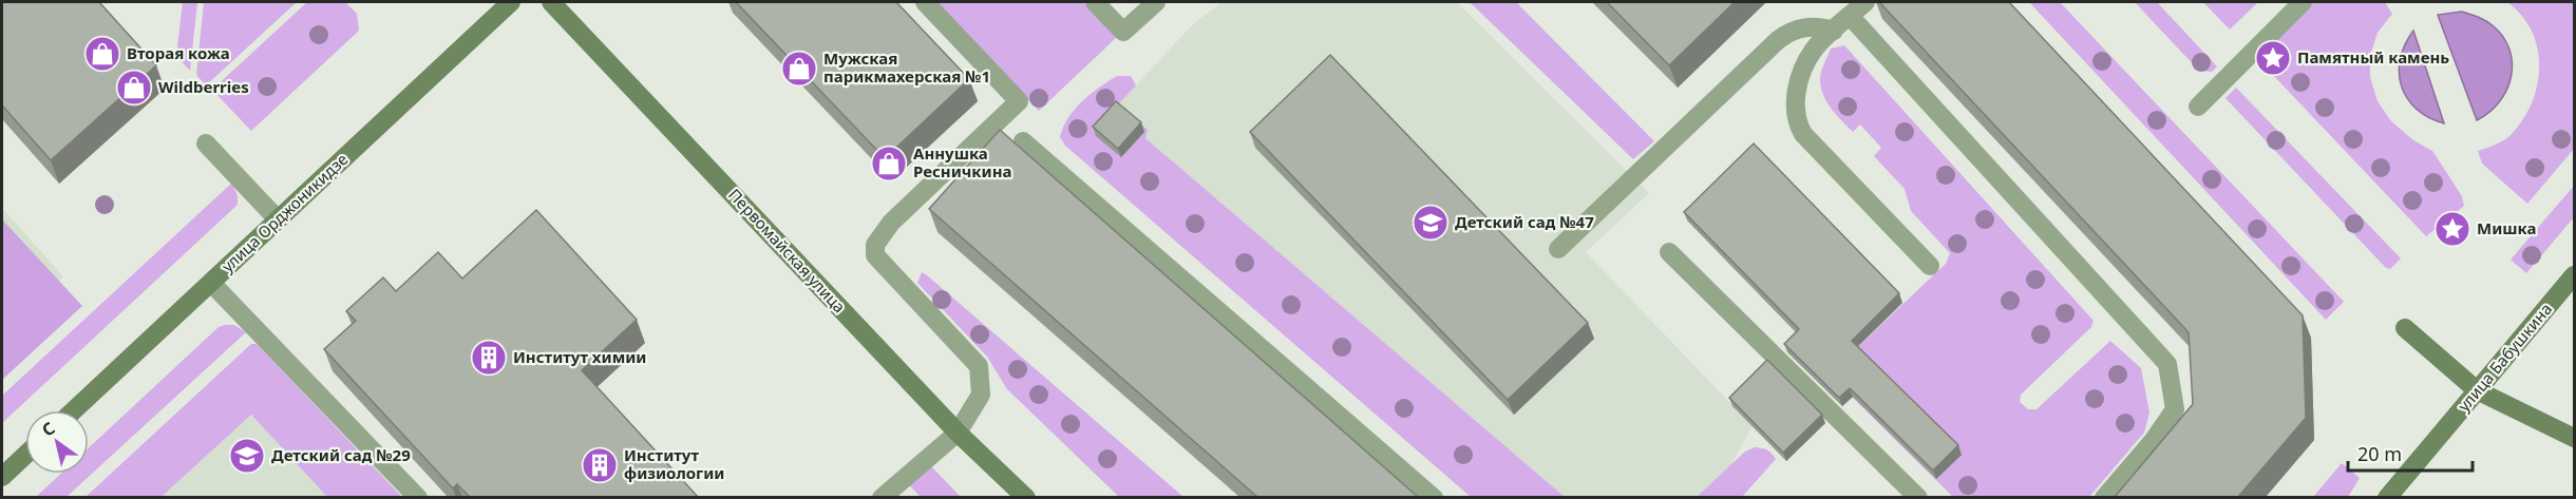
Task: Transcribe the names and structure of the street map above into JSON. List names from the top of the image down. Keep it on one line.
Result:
{"streets":{"main road":["улица Орджоникидзе","Первомайская улица","улица Бабушкина"]},"places":{"shop":["Вторая кожа","Мужская парикмахерская №1","Wildberries","Аннушка Ресничкина"],"place":["Памятный камень","Мишка"],"school or university":["Детский сад №47","Детский сад №29"],"building":["Институт химии","Институт физиологии"]},"scale_bar":"20 m","north":"top left"}
